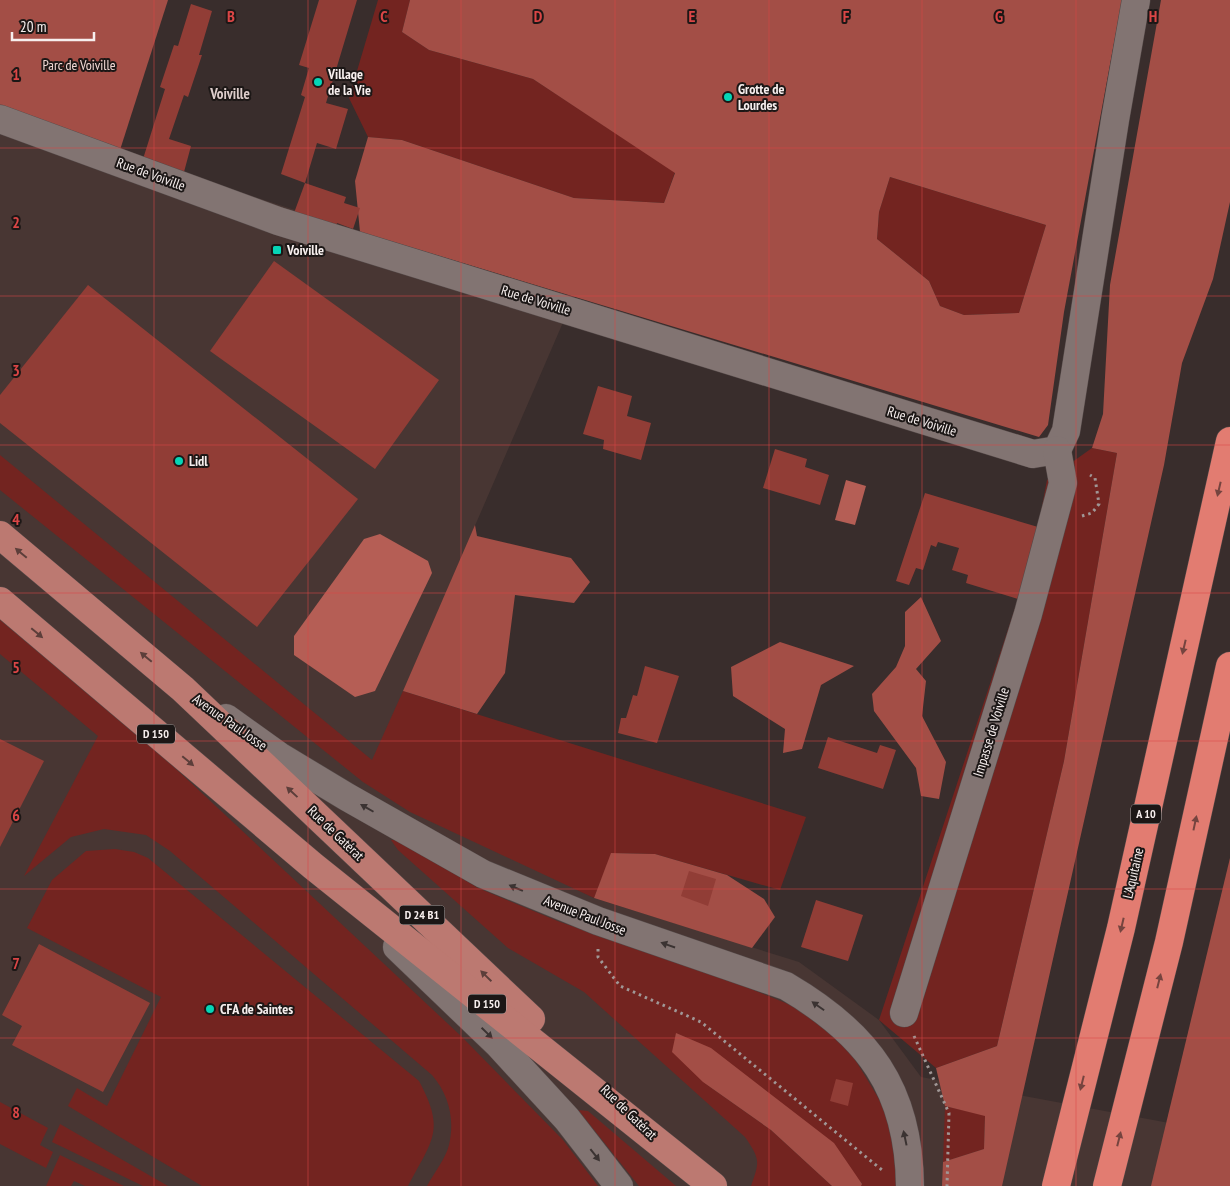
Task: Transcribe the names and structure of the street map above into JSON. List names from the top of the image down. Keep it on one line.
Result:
{"streets":{"highway":["A 10","L'Aquitaine"],"main road":["D 150","Rue de Gatérat","D 24 B1"],"street":["Rue de Voiville","Avenue Paul Josse","Impasse de Voiville"]},"crossings":[["Rue de Voiville","Impasse de Voiville"],["Avenue Paul Josse","Rue de Gatérat"]],"districts":["Voiville"],"parks":["Parc de Voiville"],"places":{"other":["Village de la Vie","Grotte de Lourdes","Lidl","CFA de Saintes"],"transit":["Voiville"]},"scale_bar":"20 m","grid":{"columns":["B","C","D","E","F","G","H"],"rows":["1","2","3","4","5","6","7","8"]}}
